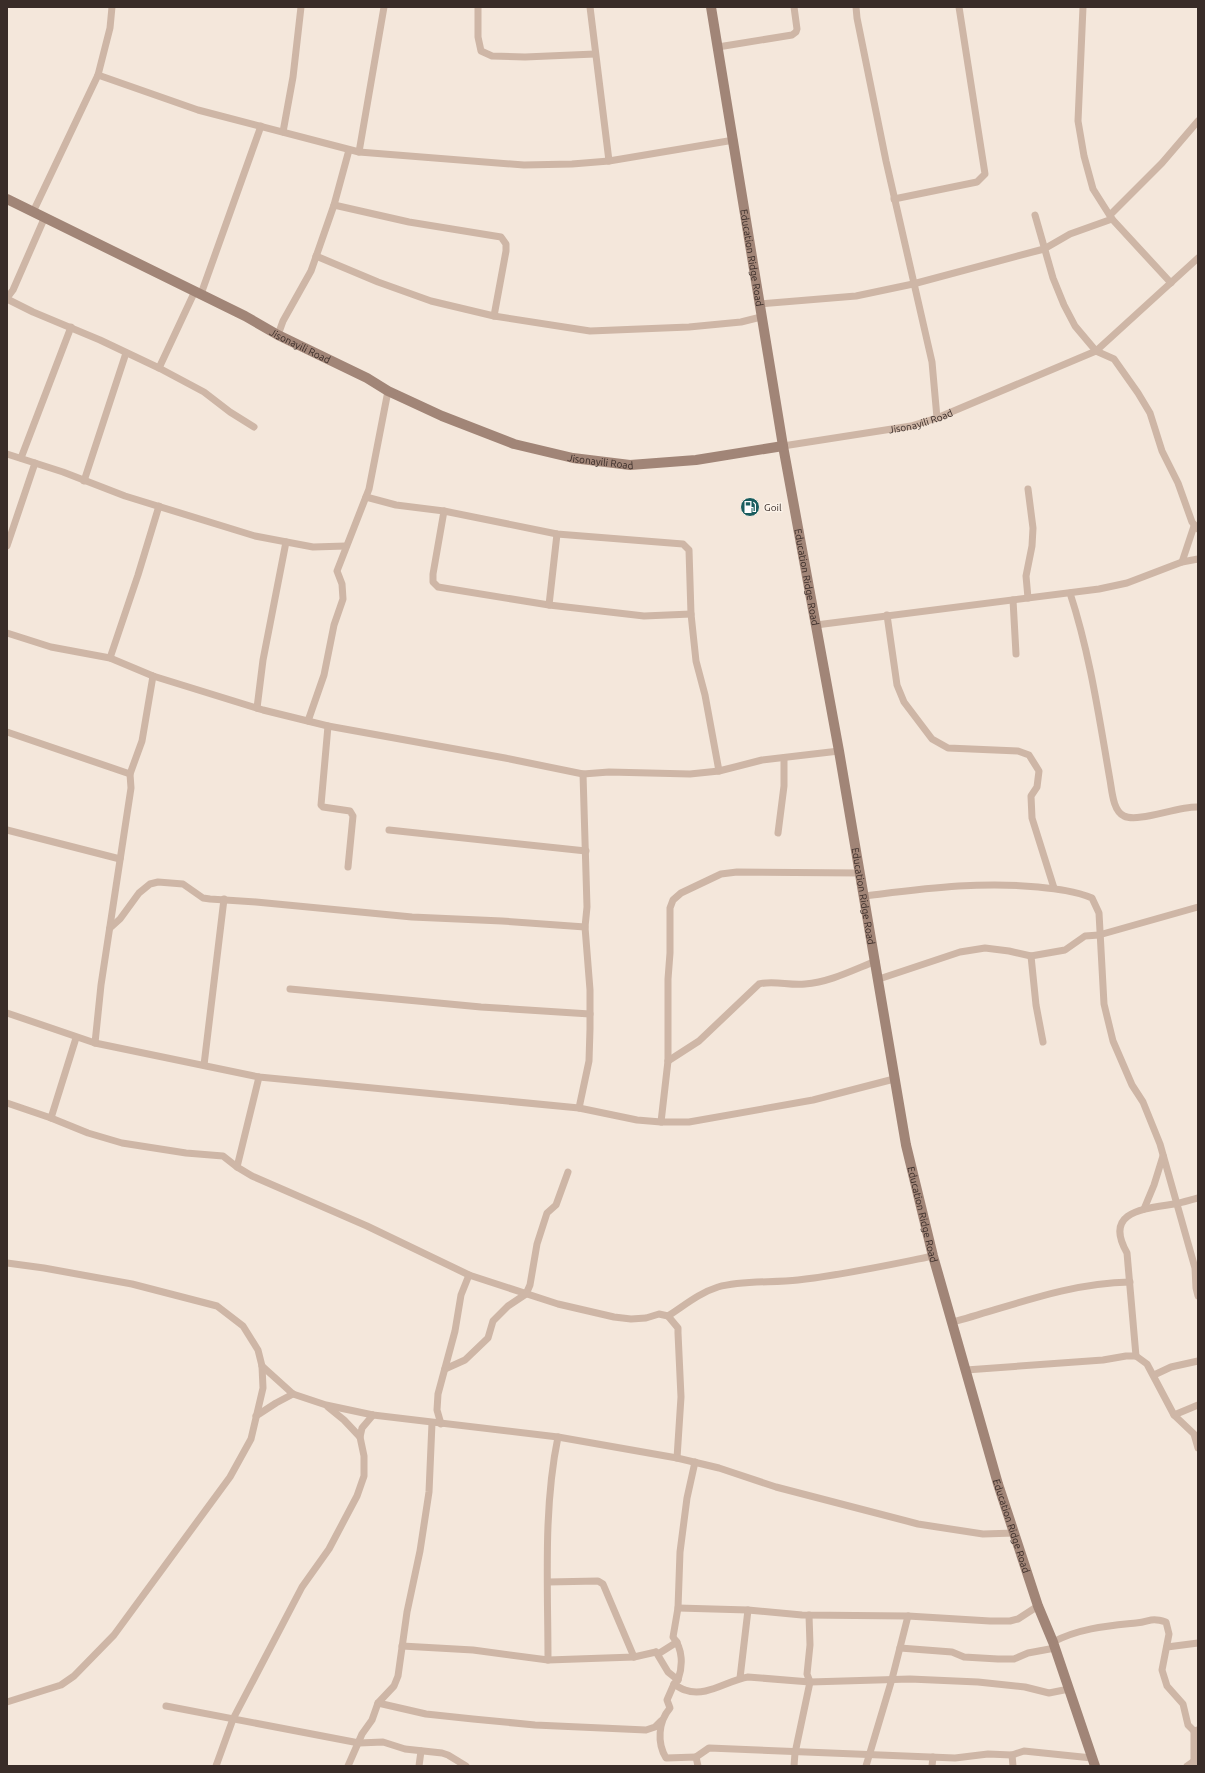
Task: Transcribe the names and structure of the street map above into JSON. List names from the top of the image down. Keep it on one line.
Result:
{"streets":{"main road":["Education Ridge Road","Jisonayili Road"]},"crossings":[["Education Ridge Road","Jisonayili Road"]],"places":{"fuel station":["Goil"]}}
